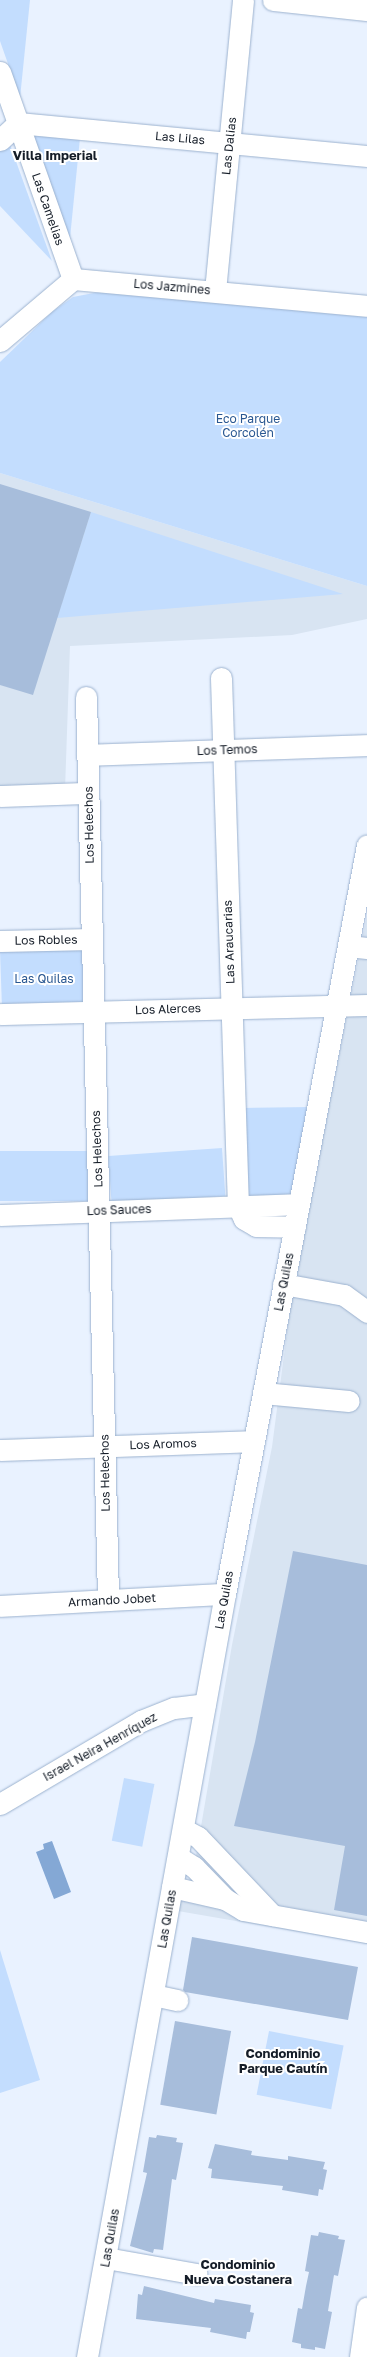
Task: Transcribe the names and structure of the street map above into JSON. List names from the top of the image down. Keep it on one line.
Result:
{"streets":{"street":["Las Lilas","Las Dalias","Las Camelias","Los Jazmines","Los Temos","Los Helechos","Los Robles","Las Araucarias","Los Alerces","Los Sauces","Las Quilas","Los Aromos","Armando Jobet","Israel Neira Henríquez"]},"crossings":[["Las Lilas","Las Dalias"],["Las Lilas","Las Camelias"],["Las Dalias","Los Jazmines"],["Las Camelias","Los Jazmines"],["Los Temos","Los Helechos"],["Los Temos","Las Araucarias"],["Los Helechos","Los Robles"],["Los Helechos","Los Alerces"],["Los Helechos","Los Sauces"],["Los Helechos","Los Aromos"],["Los Helechos","Armando Jobet"],["Las Araucarias","Los Alerces"],["Las Araucarias","Los Sauces"],["Los Alerces","Las Quilas"],["Los Sauces","Las Quilas"],["Las Quilas","Los Aromos"],["Las Quilas","Armando Jobet"],["Las Quilas","Israel Neira Henríquez"]],"districts":["Villa Imperial","Condominio Parque Cautín","Condominio Nueva Costanera"],"parks":["Eco Parque Corcolén","Las Quilas"]}
